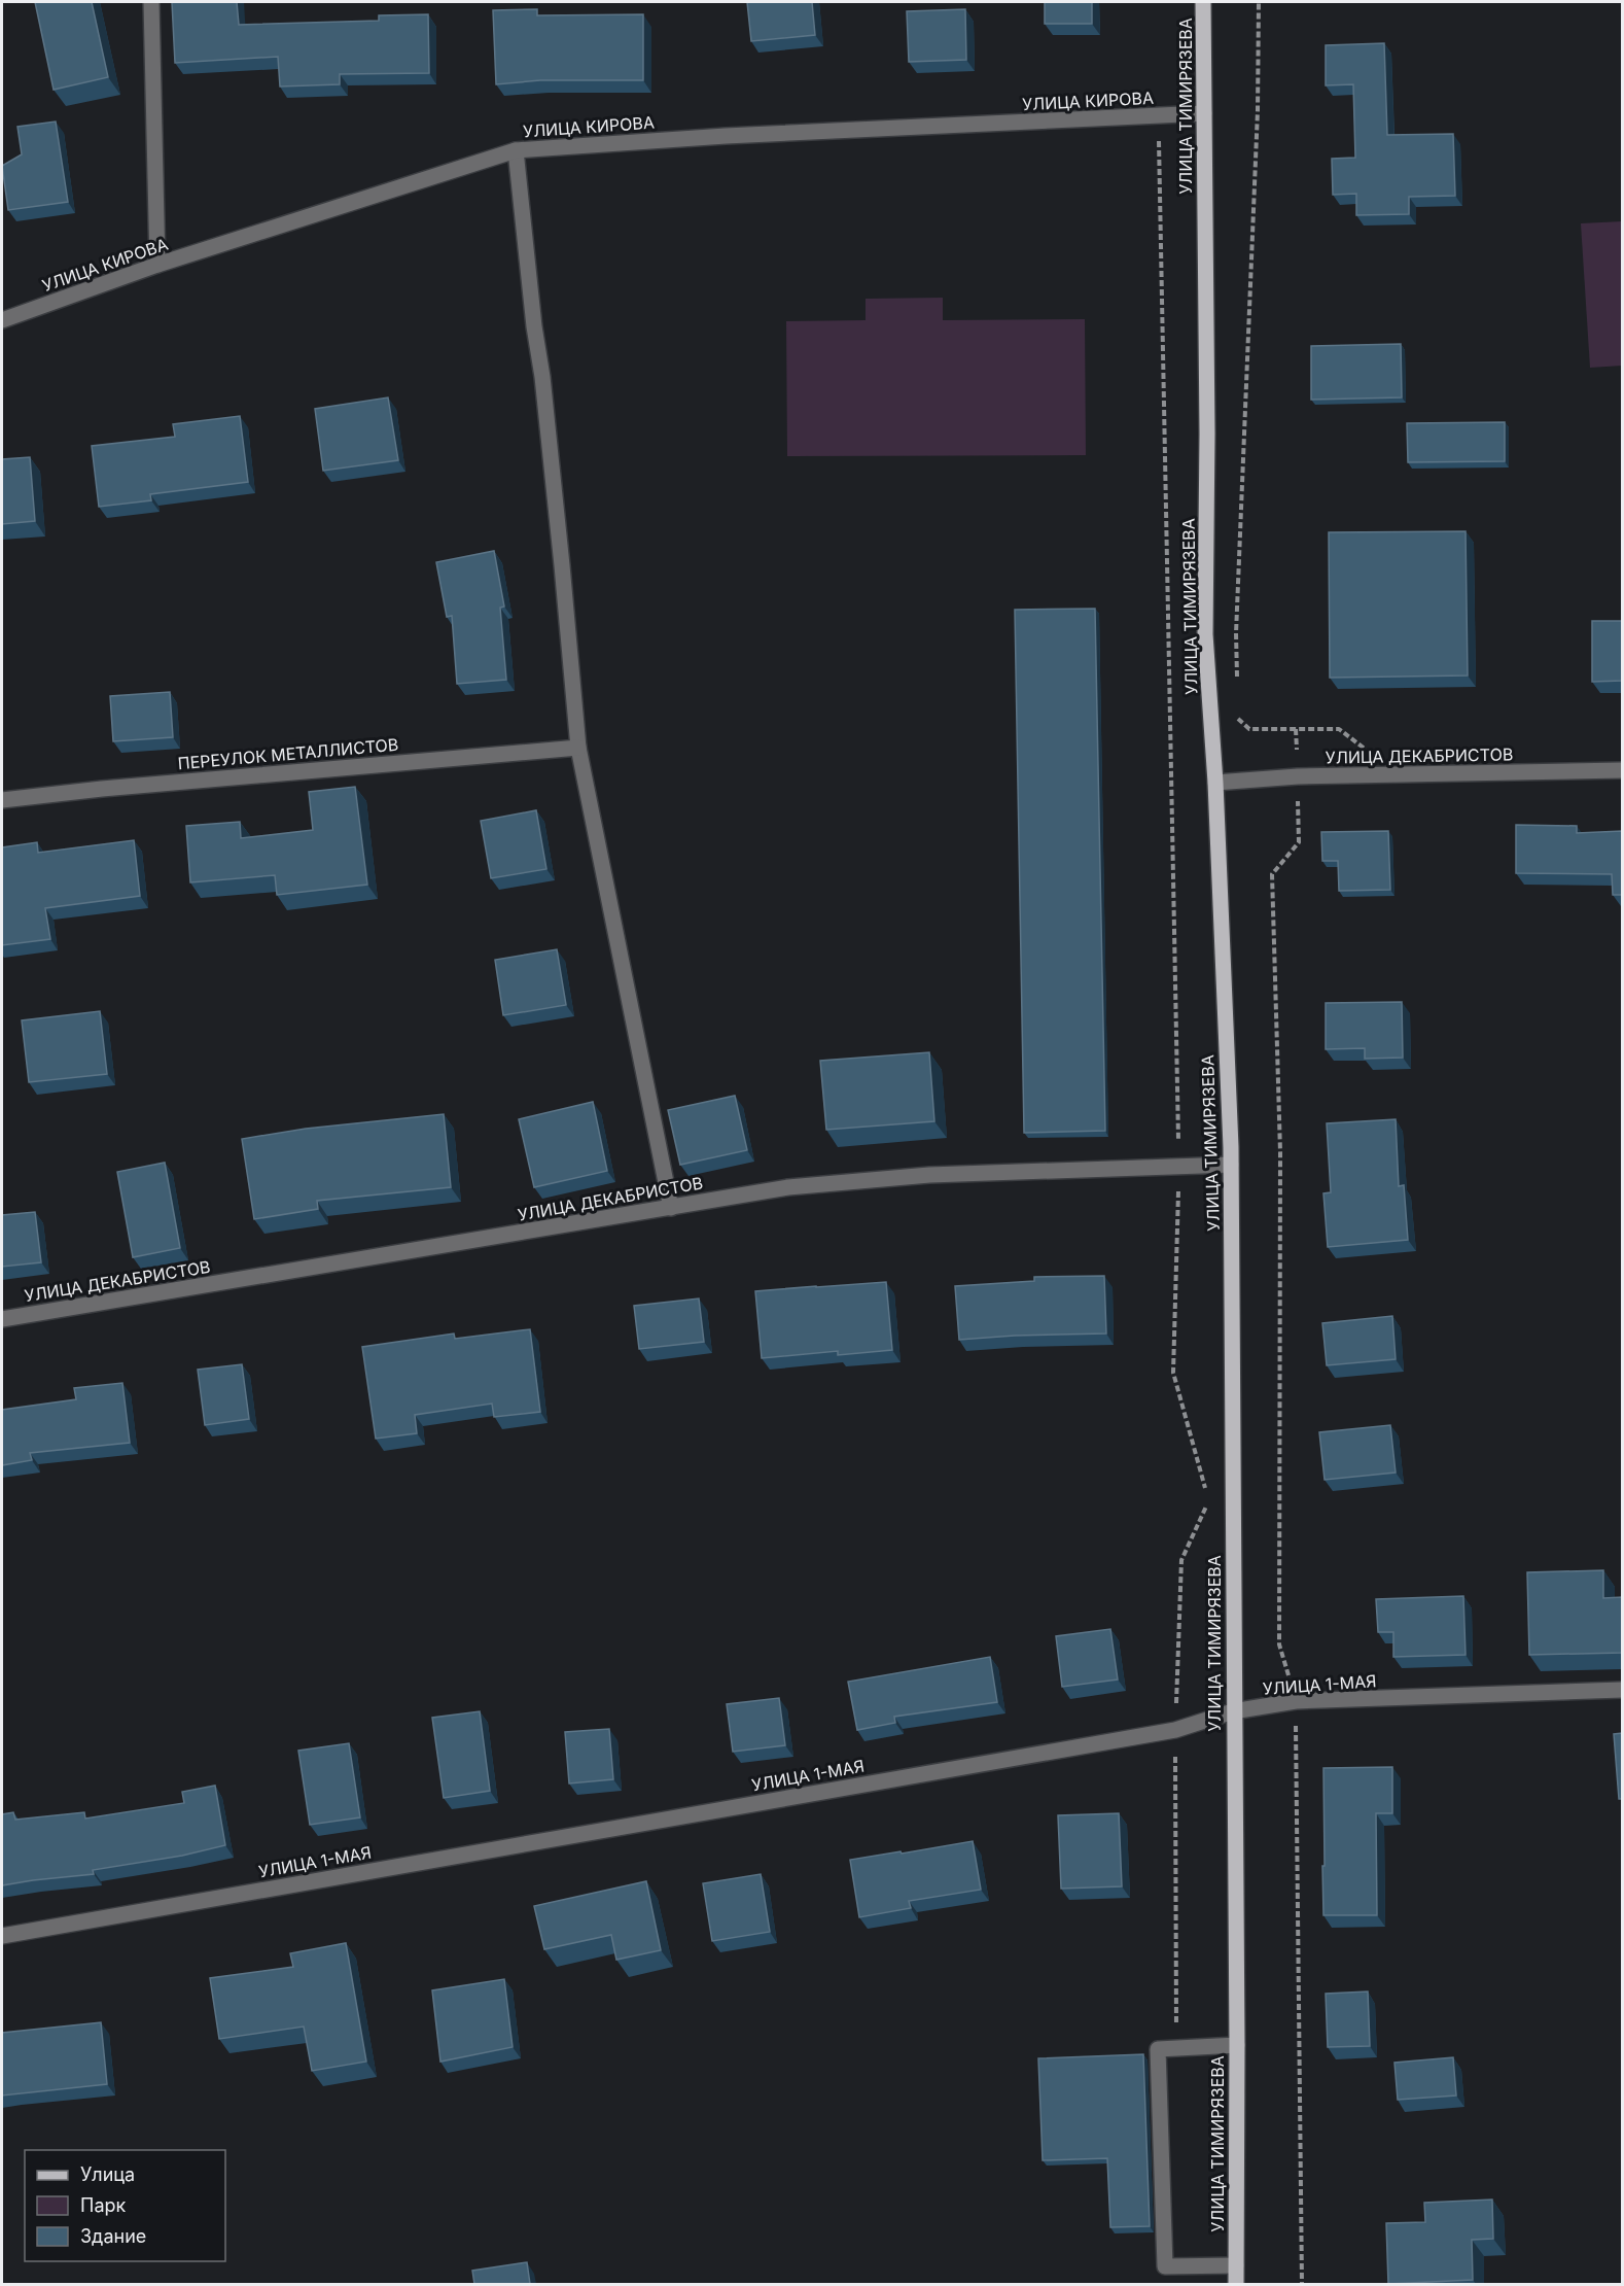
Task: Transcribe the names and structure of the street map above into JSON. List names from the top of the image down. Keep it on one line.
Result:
{"streets":{"main road":["УЛИЦА ТИМИРЯЗЕВА"],"street":["УЛИЦА КИРОВА","ПЕРЕУЛОК МЕТАЛЛИСТОВ","УЛИЦА ДЕКАБРИСТОВ","УЛИЦА 1-МАЯ"]},"crossings":[["УЛИЦА КИРОВА","УЛИЦА ТИМИРЯЗЕВА"],["УЛИЦА ТИМИРЯЗЕВА","УЛИЦА ДЕКАБРИСТОВ"],["УЛИЦА ТИМИРЯЗЕВА","УЛИЦА 1-МАЯ"]],"legend":["Улица","Парк","Здание"]}
